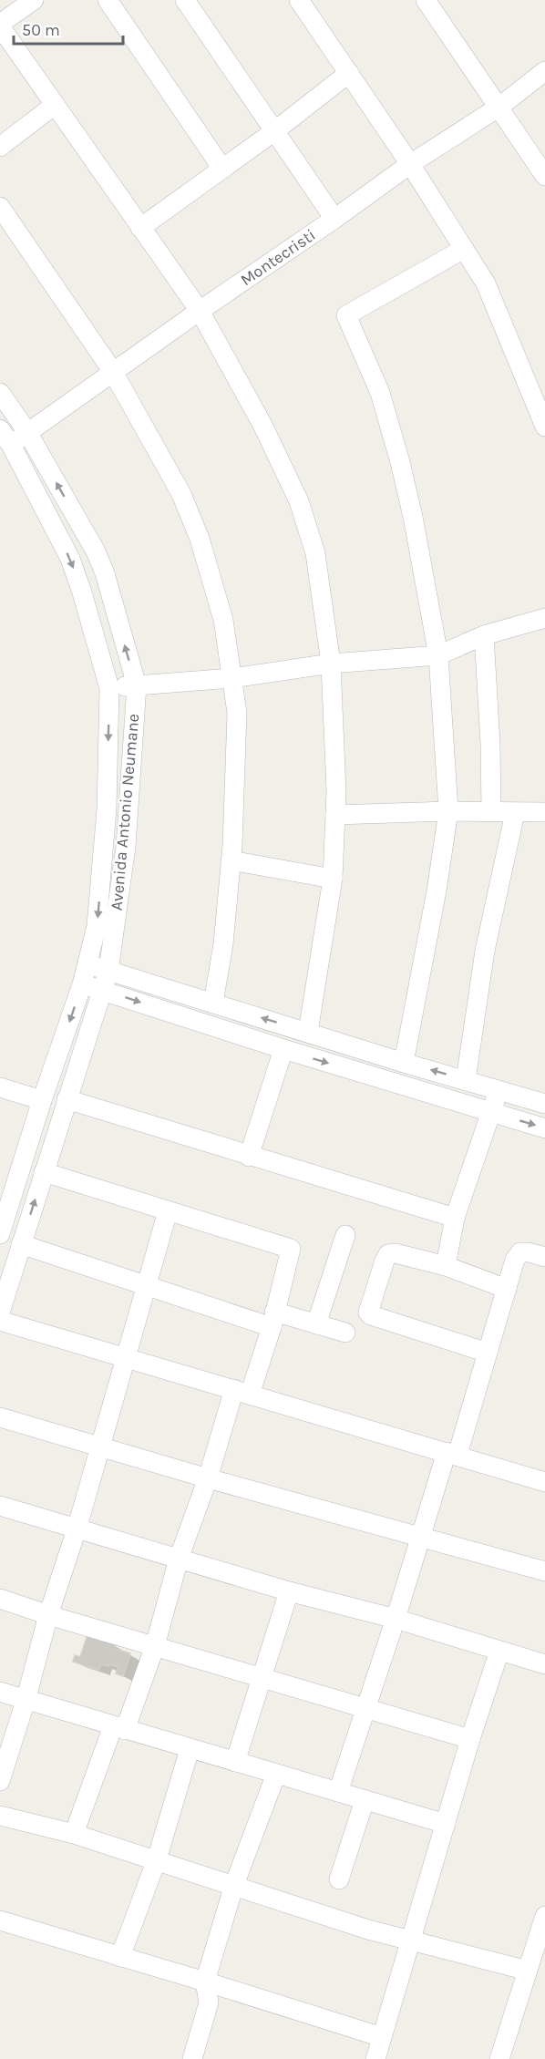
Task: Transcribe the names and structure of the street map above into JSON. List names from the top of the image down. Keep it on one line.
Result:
{"streets":{"street":["Montecristi","Avenida Antonio Neumane"]},"crossings":[["Montecristi","Avenida Antonio Neumane"]],"scale_bar":"50 m"}
